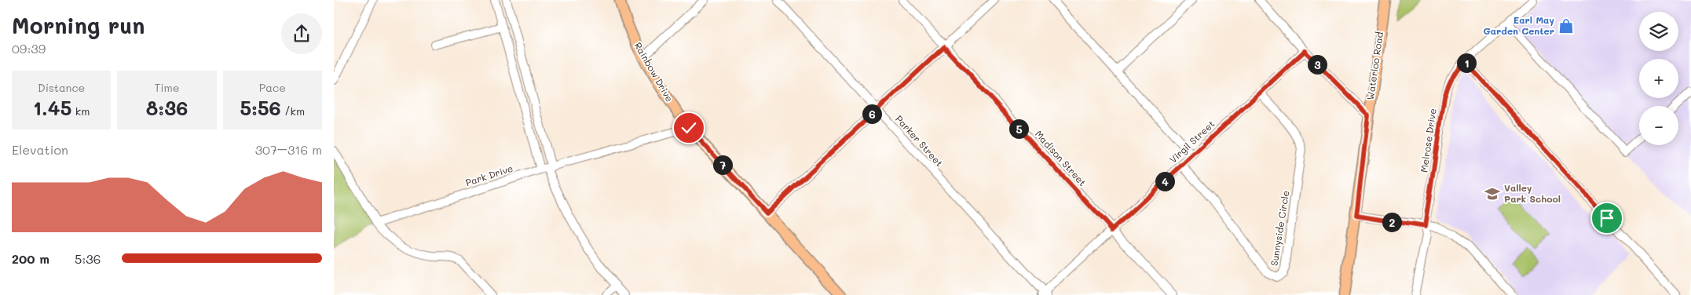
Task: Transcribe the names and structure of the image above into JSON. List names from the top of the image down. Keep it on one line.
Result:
{"streets":{"main road":["Waterloo Road","Rainbow Drive"],"street":["Melrose Drive","Parker Street","Virgil Street","Madison Street","Park Drive","Sunnyside Circle"]},"crossings":[["Rainbow Drive","Park Drive"],["Parker Street","Virgil Street"],["Virgil Street","Madison Street"],["Virgil Street","Sunnyside Circle"]],"places":{"shop":["Earl May Garden Center"],"school or university":["Valley Park School"]},"page":{"heading":["Morning run","09:39"],"map_buttons":["+","−"],"pins":["1","3","6","5","7","4","2"],"stats":[["Distance","1.45 km"],["Time","8:36"],["Pace","5:56 /km"]],"chart":["Elevation","307–316 m"],"list":[{"name":"200 m","note":"5:36"}]}}
